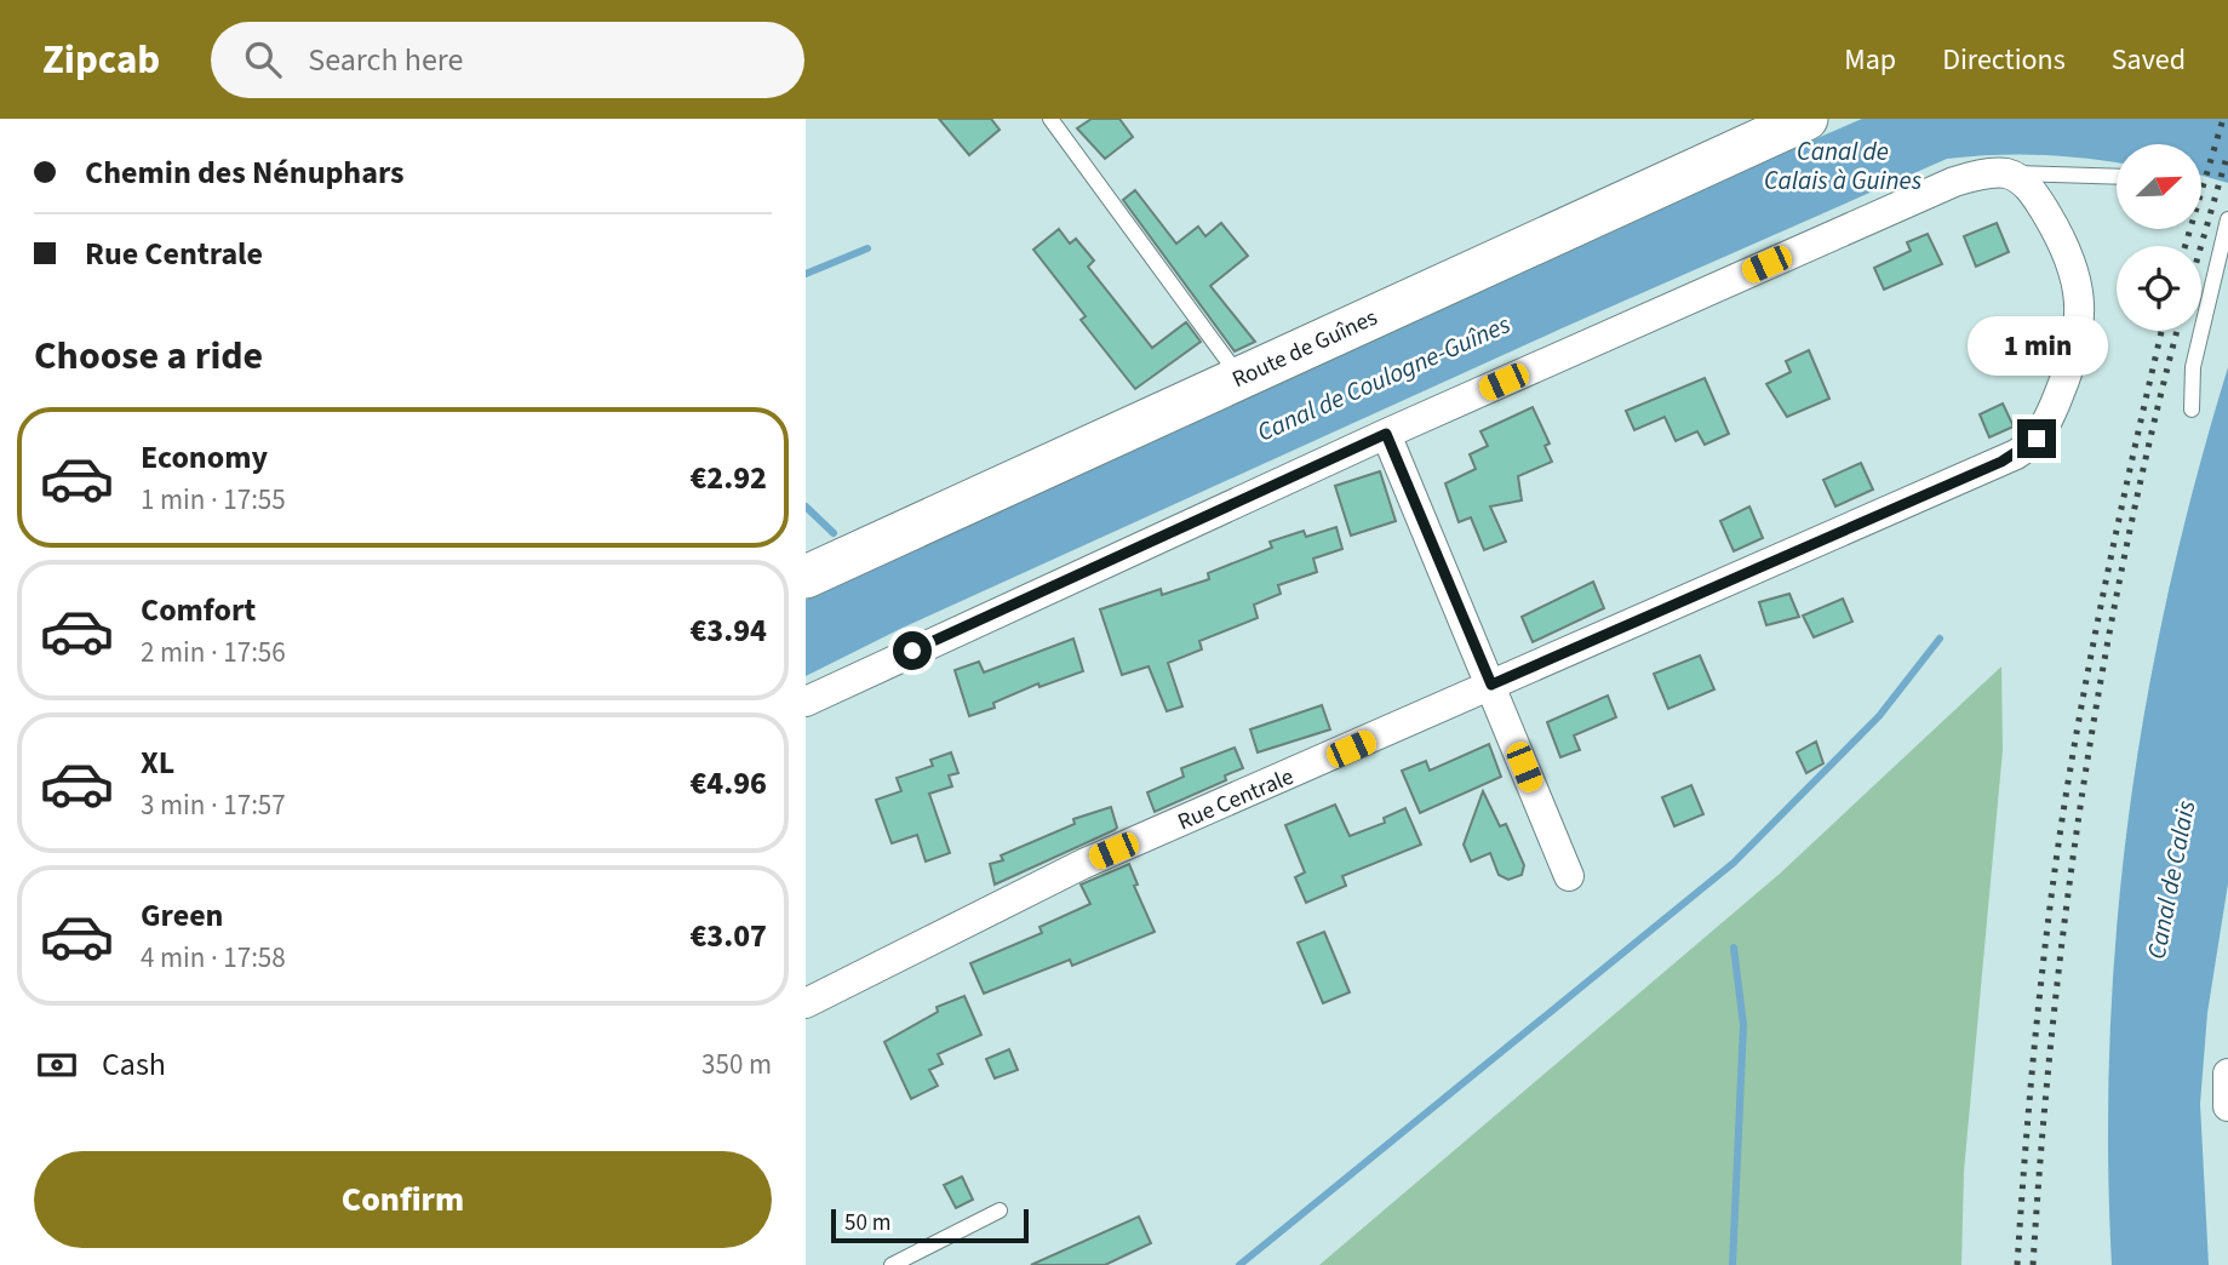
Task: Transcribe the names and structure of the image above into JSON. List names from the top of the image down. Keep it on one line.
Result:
{"streets":{"main road":["Route de Guînes"],"street":["Rue Centrale"]},"water":["Canal de Calais à Guines","Canal de Coulogne-Guînes","Canal de Calais"],"scale_bar":"50 m","north":"top right","page":{"header":"Zipcab","search":"Search here","nav":["Map","Directions","Saved"],"banner":["Chemin des Nénuphars","Rue Centrale"],"heading":"Choose a ride","bubble":"1 min","list":[{"name":"Economy","note":"1 min · 17:55","value":"€2.92"},{"name":"Comfort","note":"2 min · 17:56","value":"€3.94"},{"name":"XL","note":"3 min · 17:57","value":"€4.96"},{"name":"Green","note":"4 min · 17:58","value":"€3.07"}],"pay":["Cash","350 m"],"buttons":"Confirm","scale":"50 m"}}
